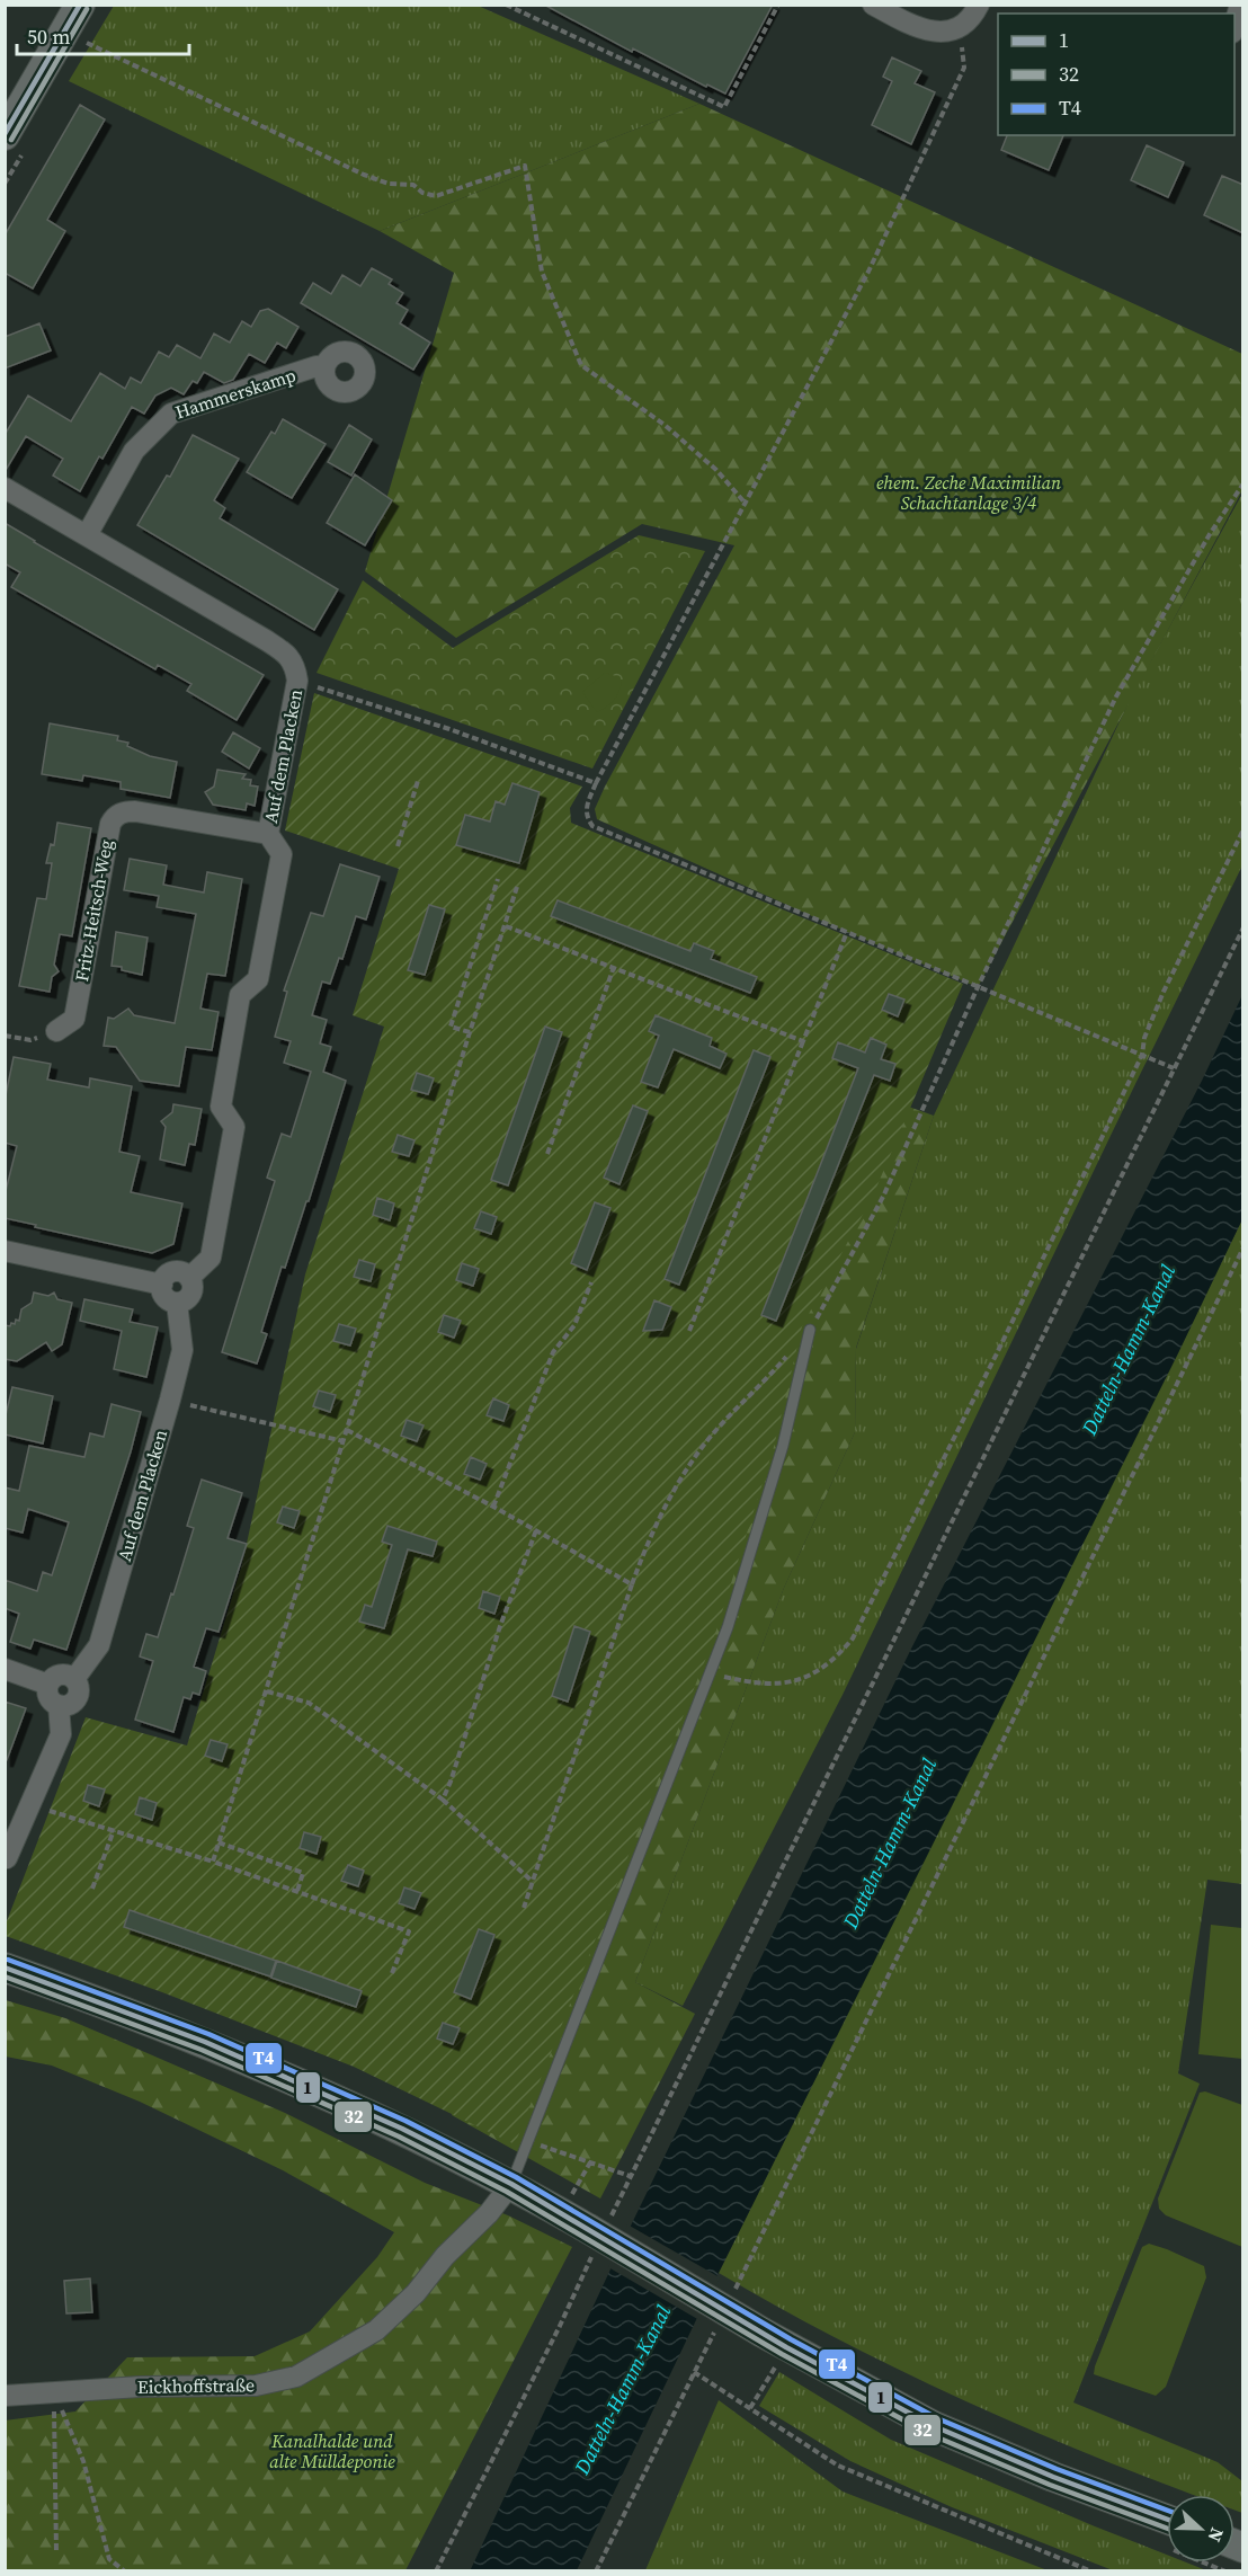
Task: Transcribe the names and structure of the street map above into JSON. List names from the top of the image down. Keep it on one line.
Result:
{"streets":{"street":["Hammerskamp","Auf dem Placken","Fritz-Heitsch-Weg","Eickhoffstraße"]},"crossings":[["Hammerskamp","Auf dem Placken"],["Auf dem Placken","Fritz-Heitsch-Weg"]],"water":["Datteln-Hamm-Kanal"],"parks":["ehem. Zeche Maximilian Schachtanlage 3/4","Kanalhalde und alte Mülldeponie"],"lines":["transit line 1","transit line 32","transit line T4"],"legend":["1","32","T4"],"scale_bar":"50 m","north":"right"}
